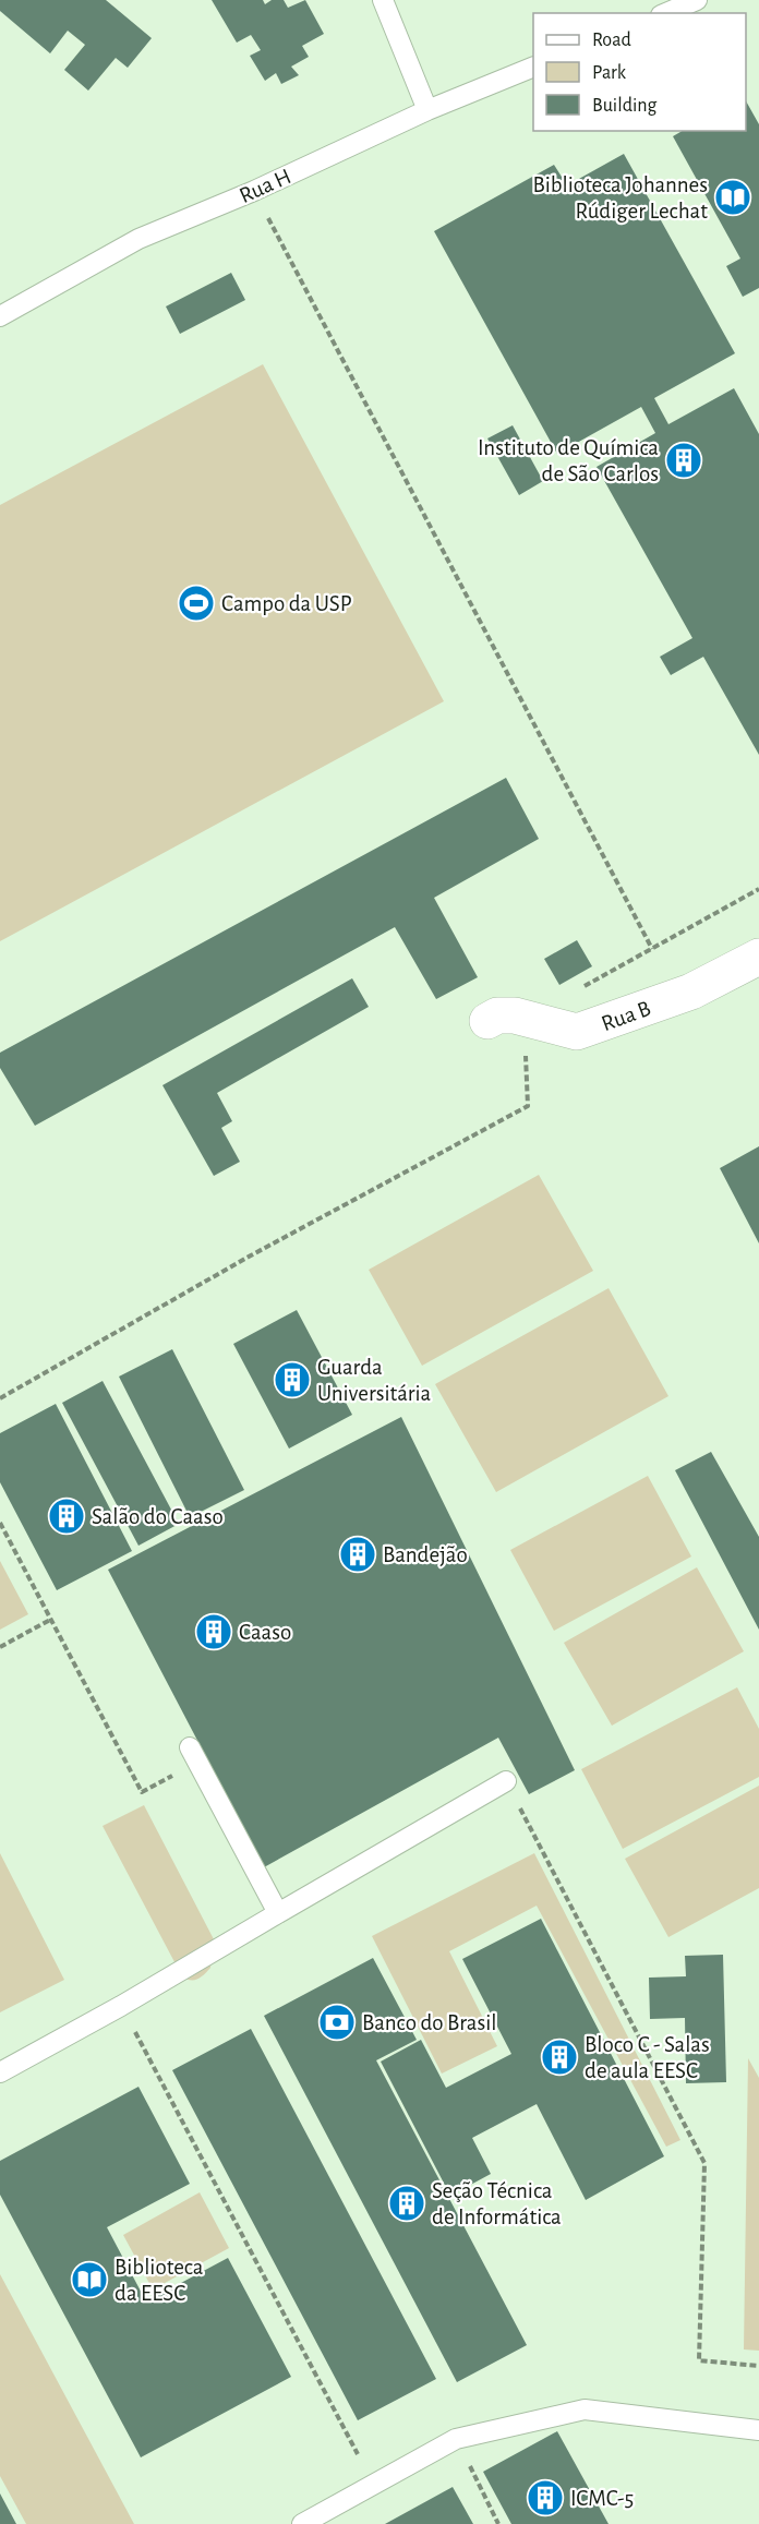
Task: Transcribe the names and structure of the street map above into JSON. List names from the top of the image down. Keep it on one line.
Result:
{"streets":{"street":["Rua B"],"lane":["Rua H"]},"places":{"library":["Biblioteca Johannes Rúdiger Lechat","Biblioteca da EESC"],"building":["Instituto de Química de São Carlos","Guarda Universitária","Salão do Caaso","Bandejão","Caaso","Bloco C - Salas de aula EESC","Seção Técnica de Informática","ICMC-5"],"sports":["Campo da USP"],"bank":["Banco do Brasil"]},"legend":["Road","Park","Building"]}
